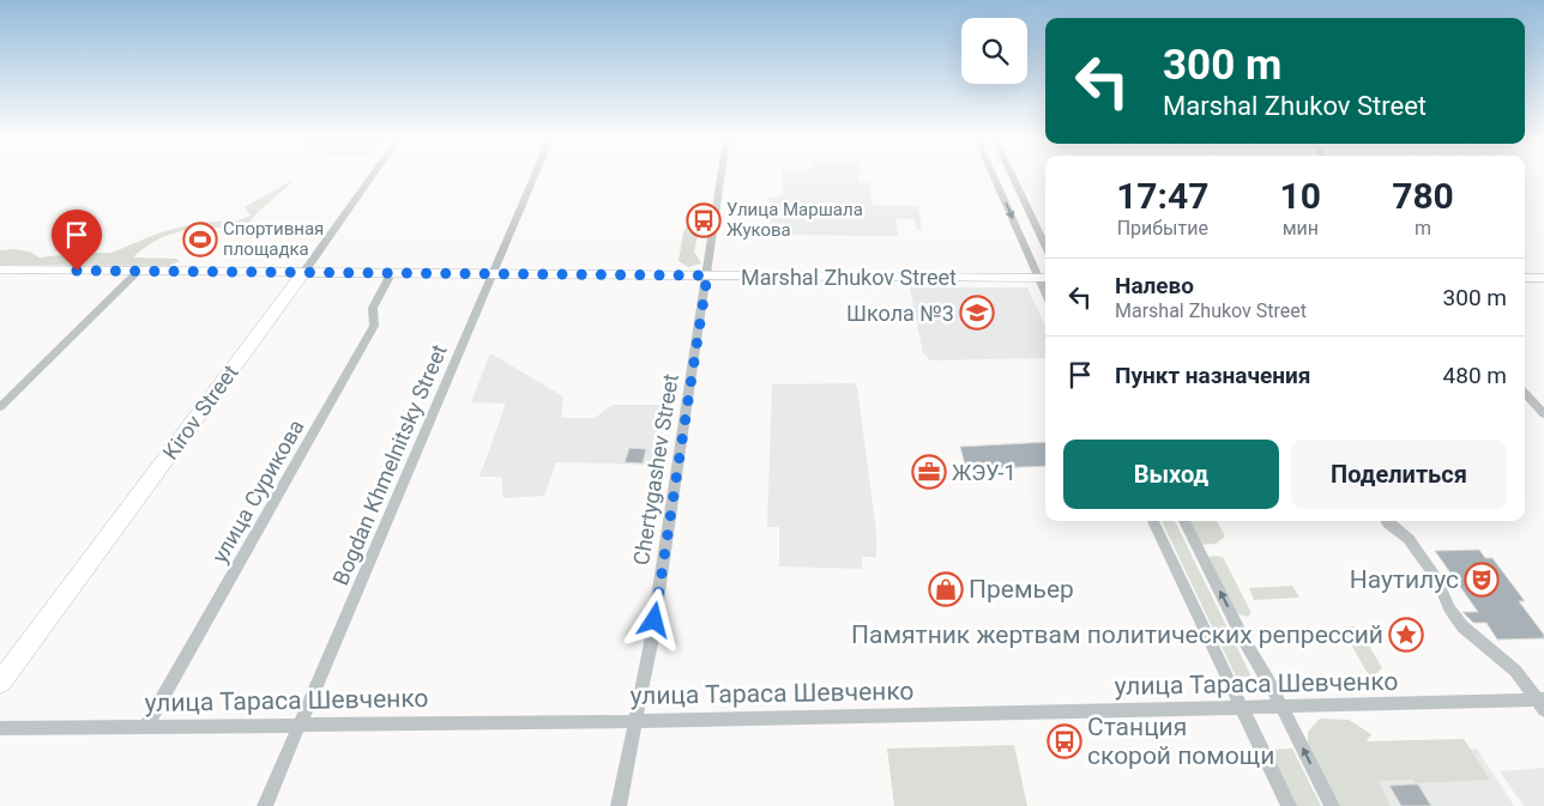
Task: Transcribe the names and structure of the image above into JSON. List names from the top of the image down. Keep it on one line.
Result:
{"streets":{"main road":["Marshal Zhukov Street","Kirov Street"],"street":["Bogdan Khmelnitsky Street","Chertygashev Street","улица Сурикова","улица Тараса Шевченко"]},"crossings":[["Marshal Zhukov Street","Kirov Street"],["Marshal Zhukov Street","Bogdan Khmelnitsky Street"],["Marshal Zhukov Street","Chertygashev Street"],["Marshal Zhukov Street","улица Сурикова"],["Bogdan Khmelnitsky Street","улица Тараса Шевченко"],["Chertygashev Street","улица Тараса Шевченко"],["улица Сурикова","улица Тараса Шевченко"]],"places":{"bus stop":["Улица Маршала Жукова","Станция скорой помощи"],"sports":["Спортивная площадка"],"school or university":["Школа №3"],"office":["ЖЭУ-1"],"theatre":["Наутилус"],"shop":["Премьер"],"place":["Памятник жертвам политических репрессий"]},"page":{"turn":["300 m","Marshal Zhukov Street"],"eta":["17:47","Прибытие","10","мин","780","m"],"list":[{"name":"Налево","note":"Marshal Zhukov Street","value":"300 m"},{"name":"Пункт назначения","value":"480 m"}],"buttons":["Выход","Поделиться"]}}
